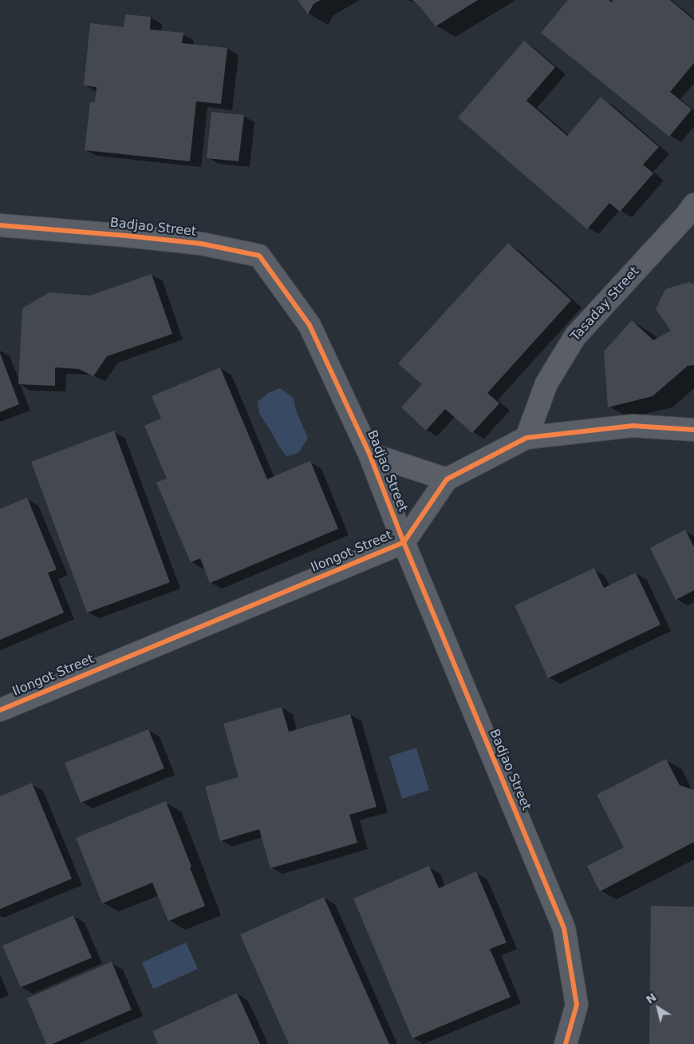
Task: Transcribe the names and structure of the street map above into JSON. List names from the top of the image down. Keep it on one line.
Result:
{"streets":{"street":["Badjao Street","Tasaday Street","Ilongot Street"]},"crossings":[["Badjao Street","Ilongot Street"],["Tasaday Street","Ilongot Street"]],"north":"top left"}
